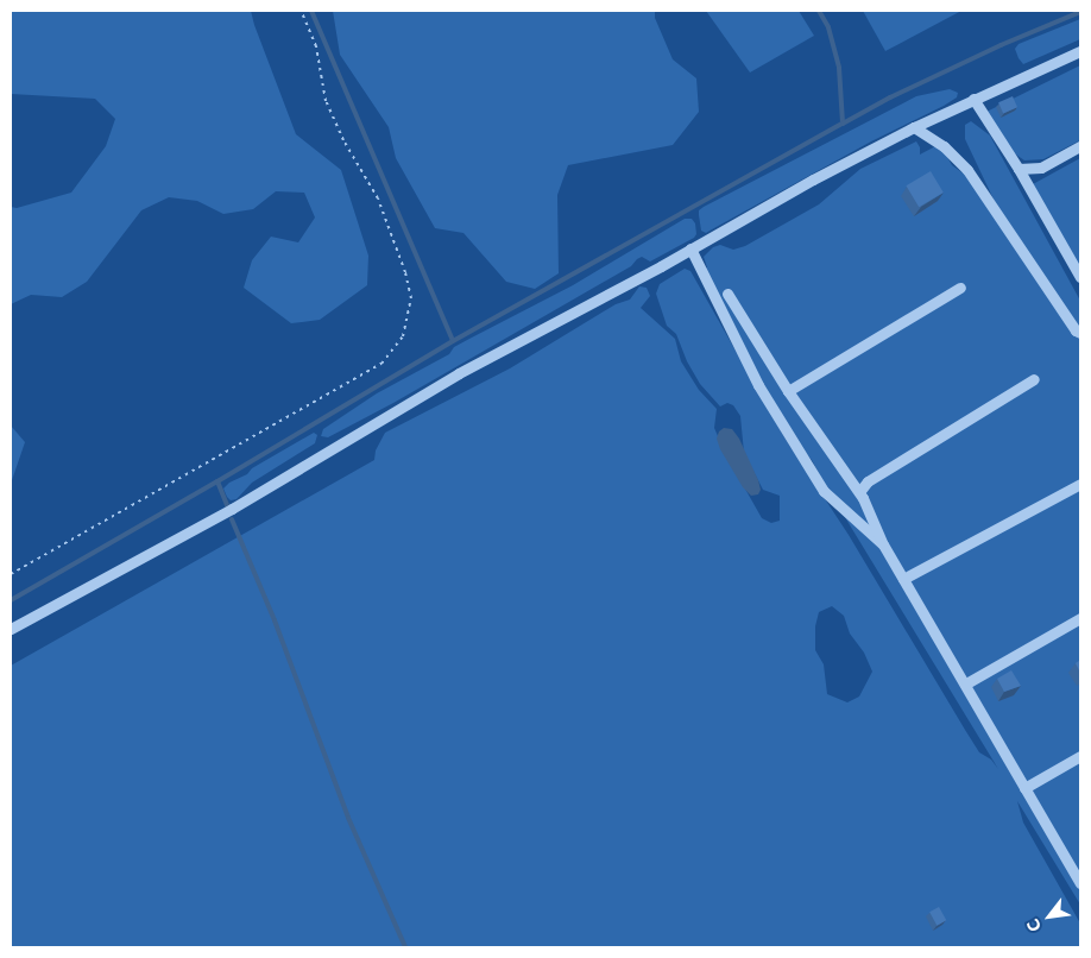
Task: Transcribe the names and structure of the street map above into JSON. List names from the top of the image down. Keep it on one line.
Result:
{"north":"bottom left"}
